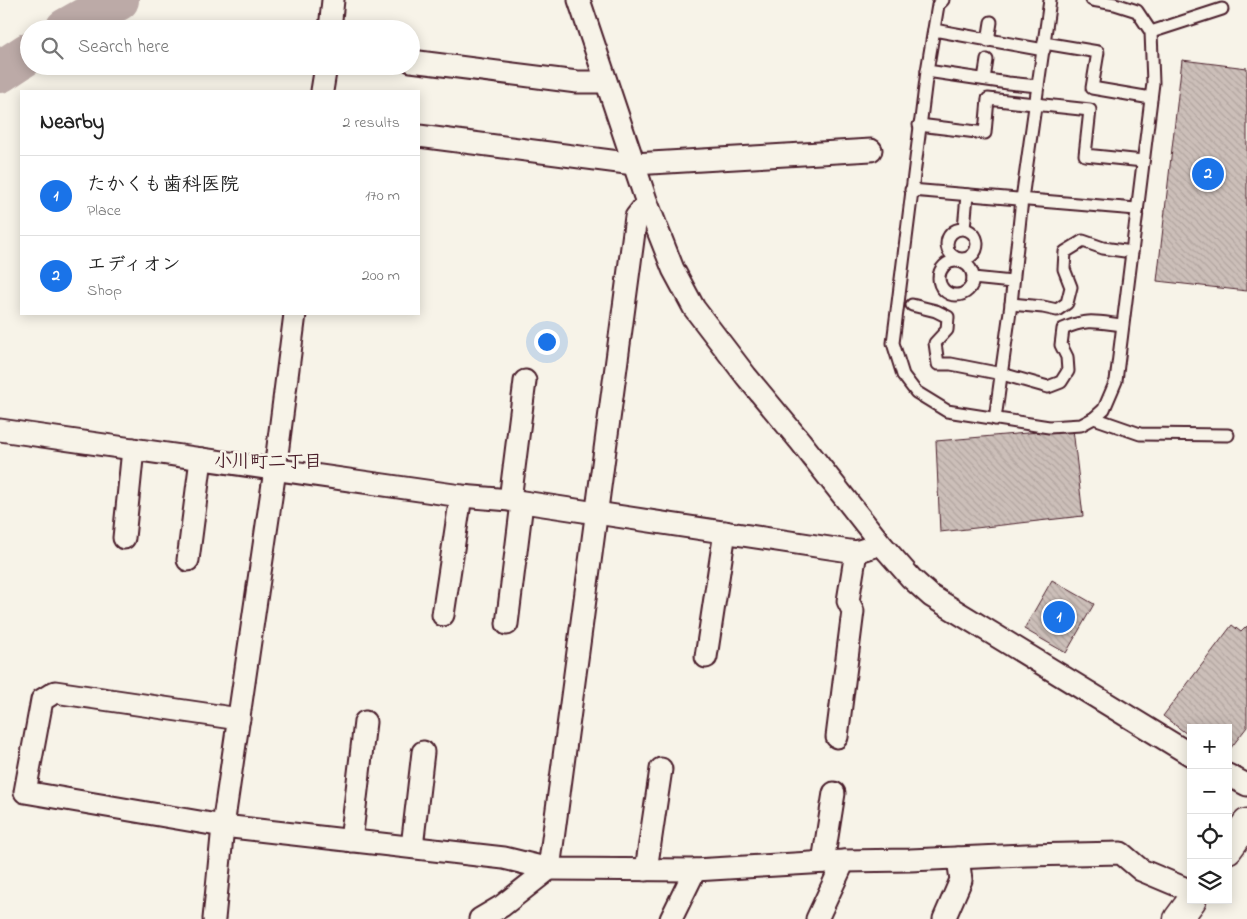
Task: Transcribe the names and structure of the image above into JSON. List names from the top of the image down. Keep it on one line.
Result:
{"districts":["小川町二丁目"],"page":{"search":"Search here","heading":["Nearby","2 results"],"list":[{"mark":"1","name":"たかくも歯科医院","note":"Place","value":"170 m"},{"mark":"2","name":"エディオン","note":"Shop","value":"200 m"}],"pins":["2","1"],"map_buttons":["+","−"]}}
